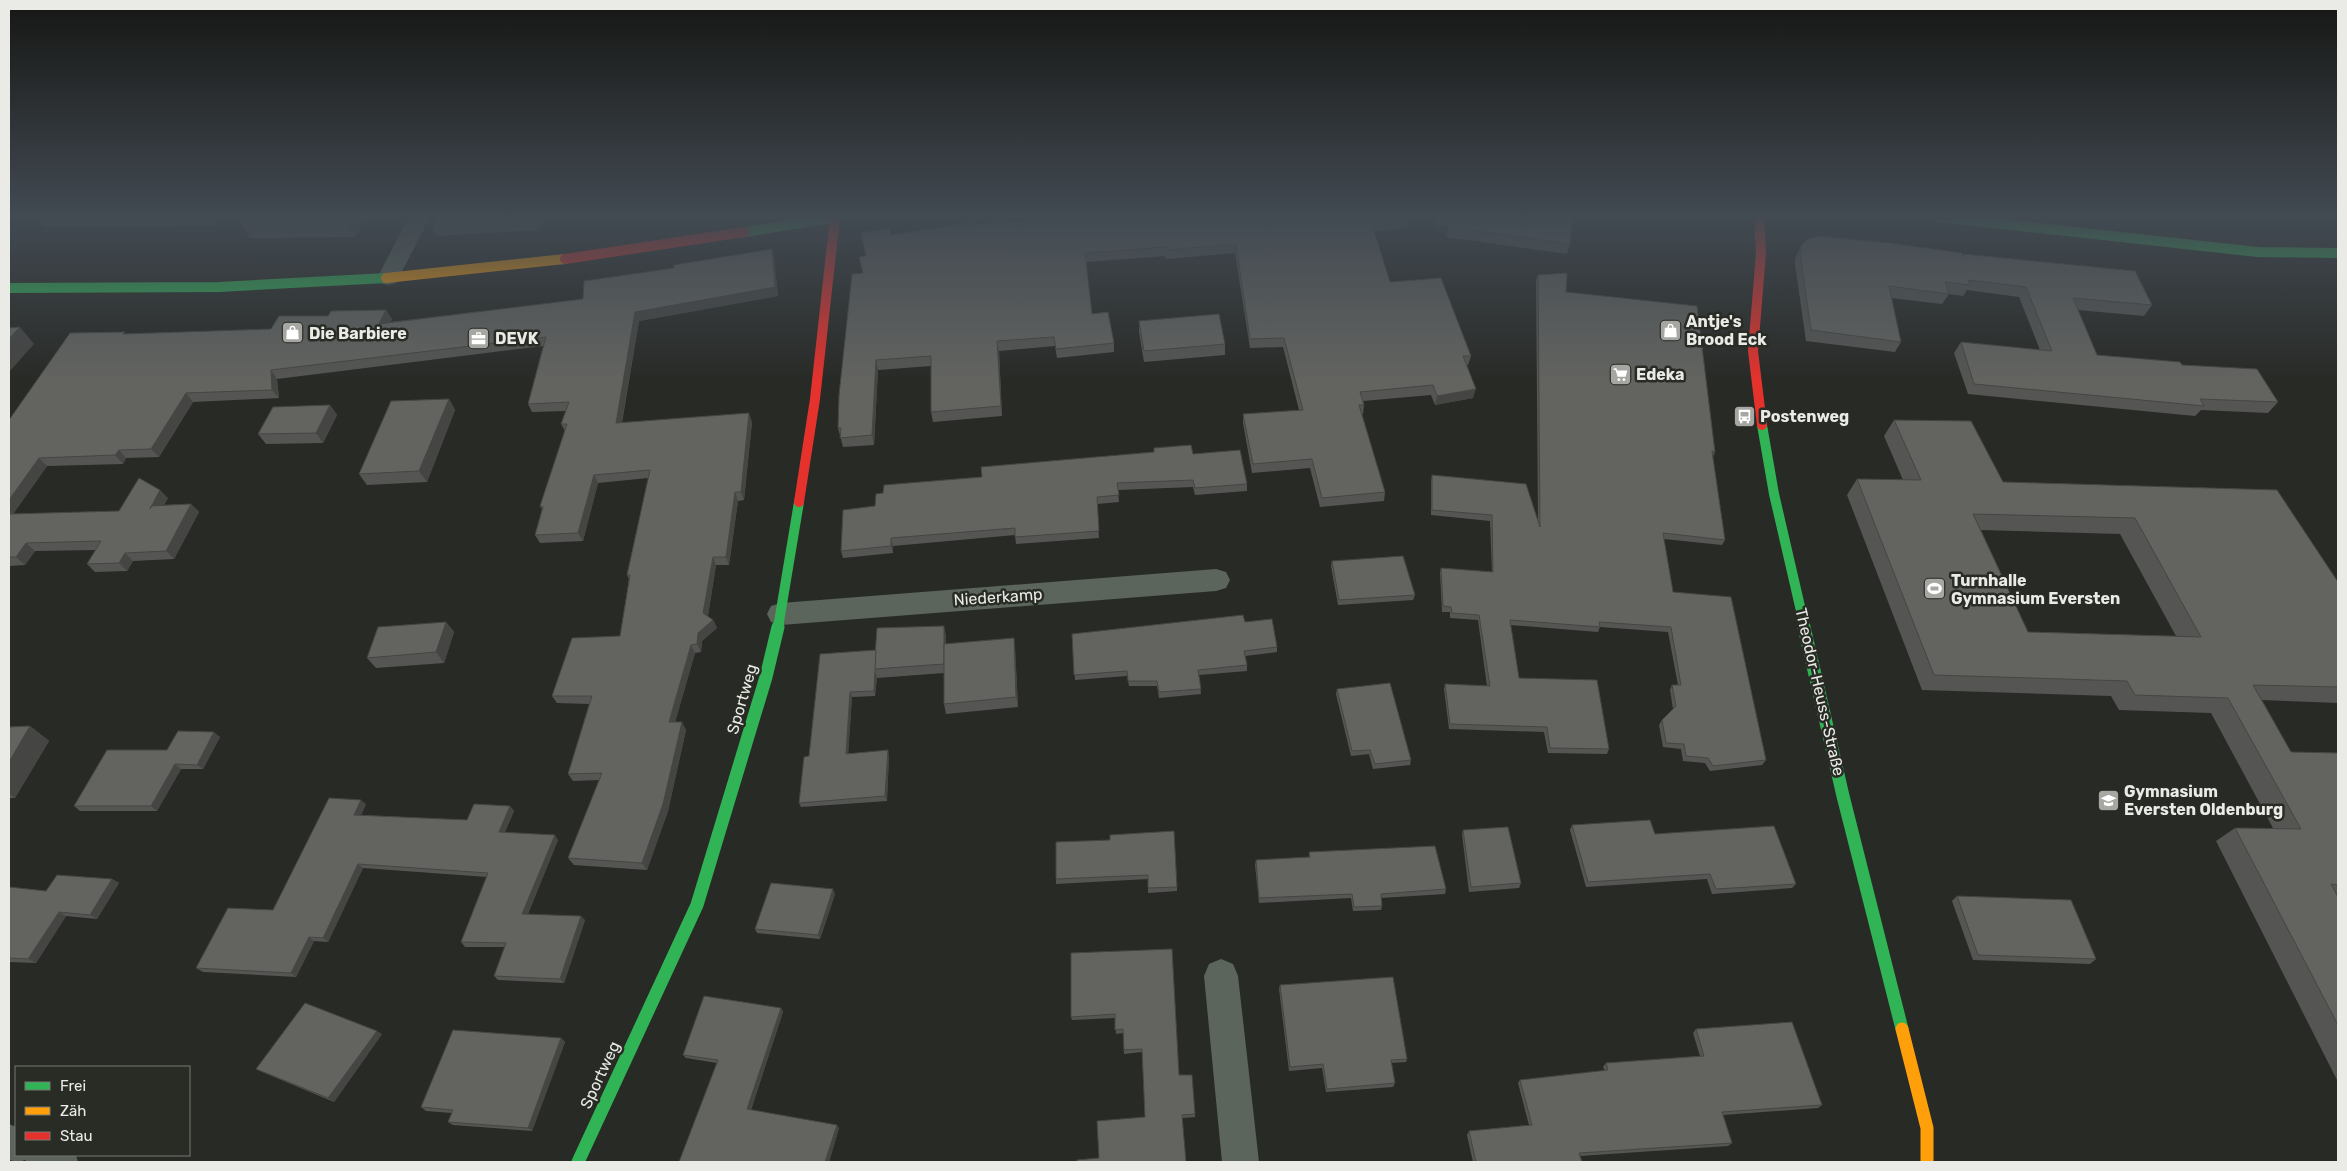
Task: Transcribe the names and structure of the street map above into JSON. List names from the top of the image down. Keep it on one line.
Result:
{"streets":{"street":["Niederkamp","Theodor-Heuss-Straße","Sportweg"]},"crossings":[["Niederkamp","Sportweg"]],"places":{"shop":["Antje's Brood Eck","Die Barbiere"],"office":["DEVK"],"supermarket":["Edeka"],"bus stop":["Postenweg"],"sports":["Turnhalle Gymnasium Eversten"],"school or university":["Gymnasium Eversten Oldenburg"]},"legend":["Frei","Zäh","Stau"]}
